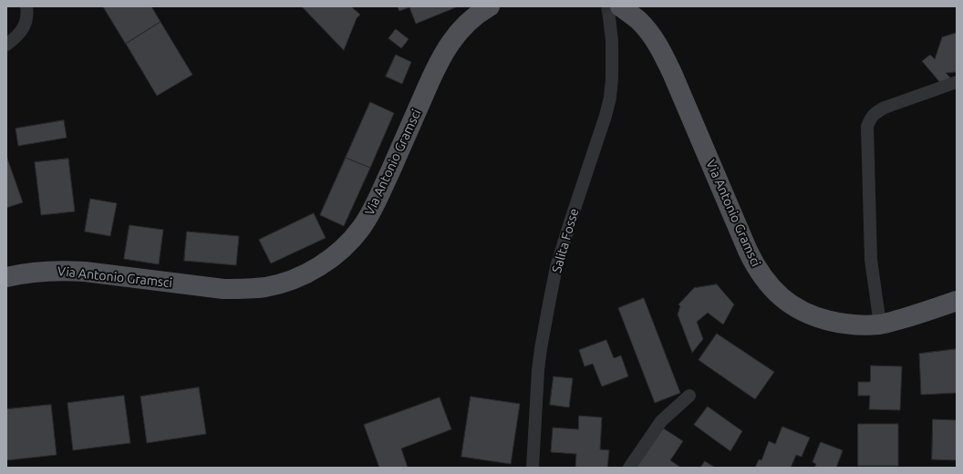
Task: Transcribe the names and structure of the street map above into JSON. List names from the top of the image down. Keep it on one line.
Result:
{"streets":{"main road":["Via Antonio Gramsci"],"street":["Salita Fosse"]},"crossings":[["Via Antonio Gramsci","Salita Fosse"]]}
